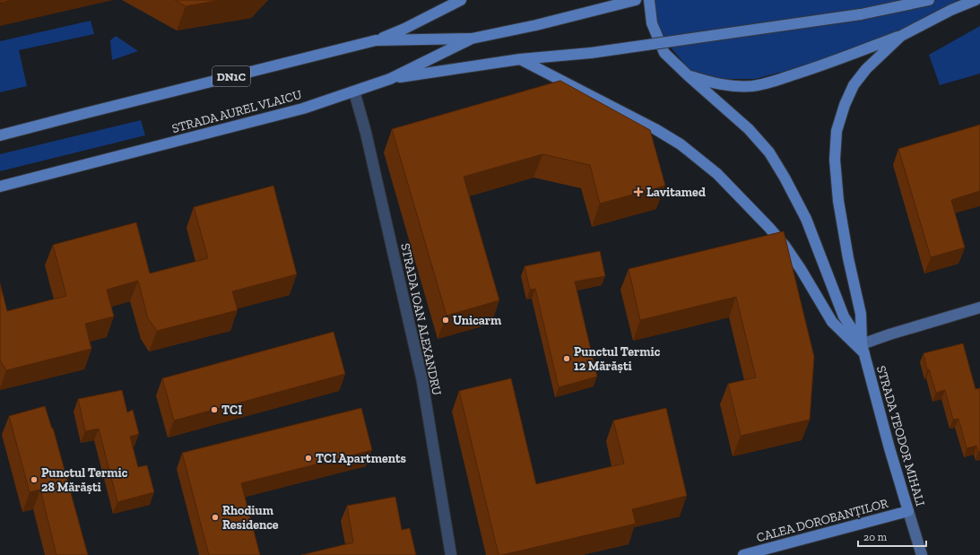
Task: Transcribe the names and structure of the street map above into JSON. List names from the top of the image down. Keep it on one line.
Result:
{"streets":{"main road":["DN1C","STRADA AUREL VLAICU","STRADA TEODOR MIHALI","CALEA DOROBANȚILOR"],"street":["STRADA IOAN ALEXANDRU"]},"crossings":[["STRADA AUREL VLAICU","STRADA IOAN ALEXANDRU"],["STRADA TEODOR MIHALI","CALEA DOROBANȚILOR"]],"places":{"health":["Lavitamed"],"other":["Unicarm","Punctul Termic 12 Mărăști","TCI","TCI Apartments","Punctul Termic 28 Mărăști","Rhodium Residence"]},"scale_bar":"20 m"}
